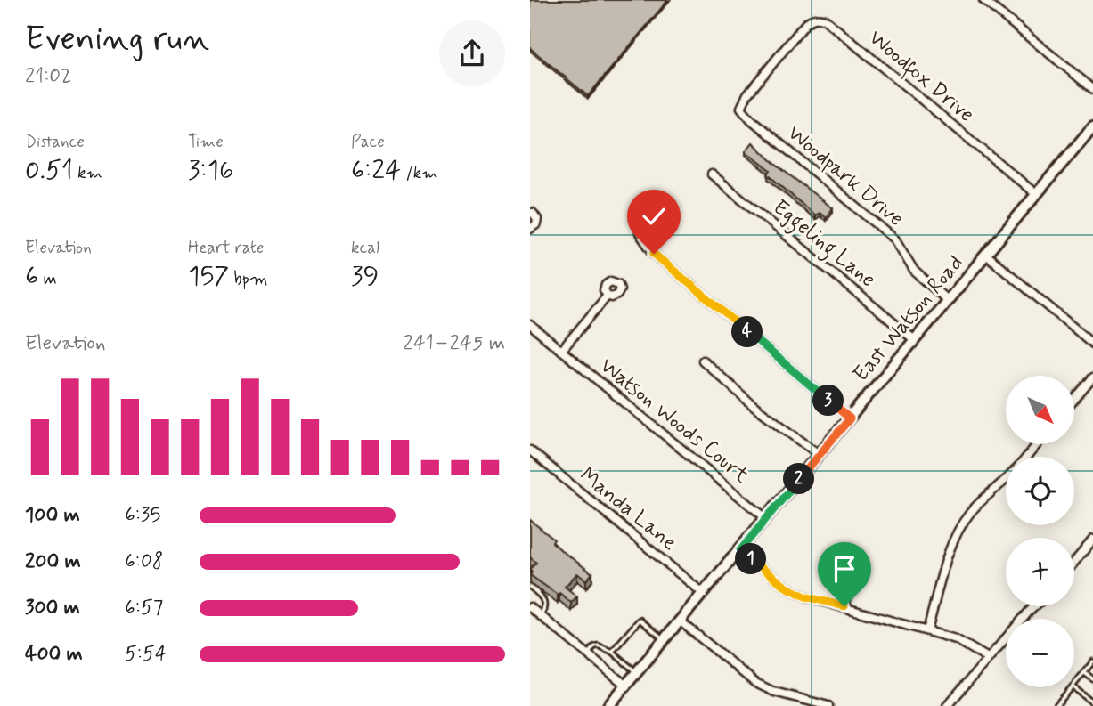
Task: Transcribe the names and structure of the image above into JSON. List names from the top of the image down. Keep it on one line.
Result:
{"streets":{"street":["Woodfox Drive","Woodpark Drive","Eggeling Lane","East Watson Road","Watson Woods Court","Manda Lane"]},"crossings":[["Woodfox Drive","Woodpark Drive"],["Woodfox Drive","East Watson Road"],["Woodpark Drive","East Watson Road"],["Eggeling Lane","East Watson Road"],["East Watson Road","Watson Woods Court"],["East Watson Road","Manda Lane"]],"north":"bottom right","page":{"heading":["Evening run","21:02"],"stats":[["Distance","0.51 km"],["Time","3:16"],["Pace","6:24 /km"],["Elevation","6 m"],["Heart rate","157 bpm"],["kcal","39"]],"pins":["4","3","2","1"],"chart":["Elevation","241–245 m"],"map_buttons":["+","−"],"list":[{"name":"100 m","note":"6:35"},{"name":"200 m","note":"6:08"},{"name":"300 m","note":"6:57"},{"name":"400 m","note":"5:54"}]}}
